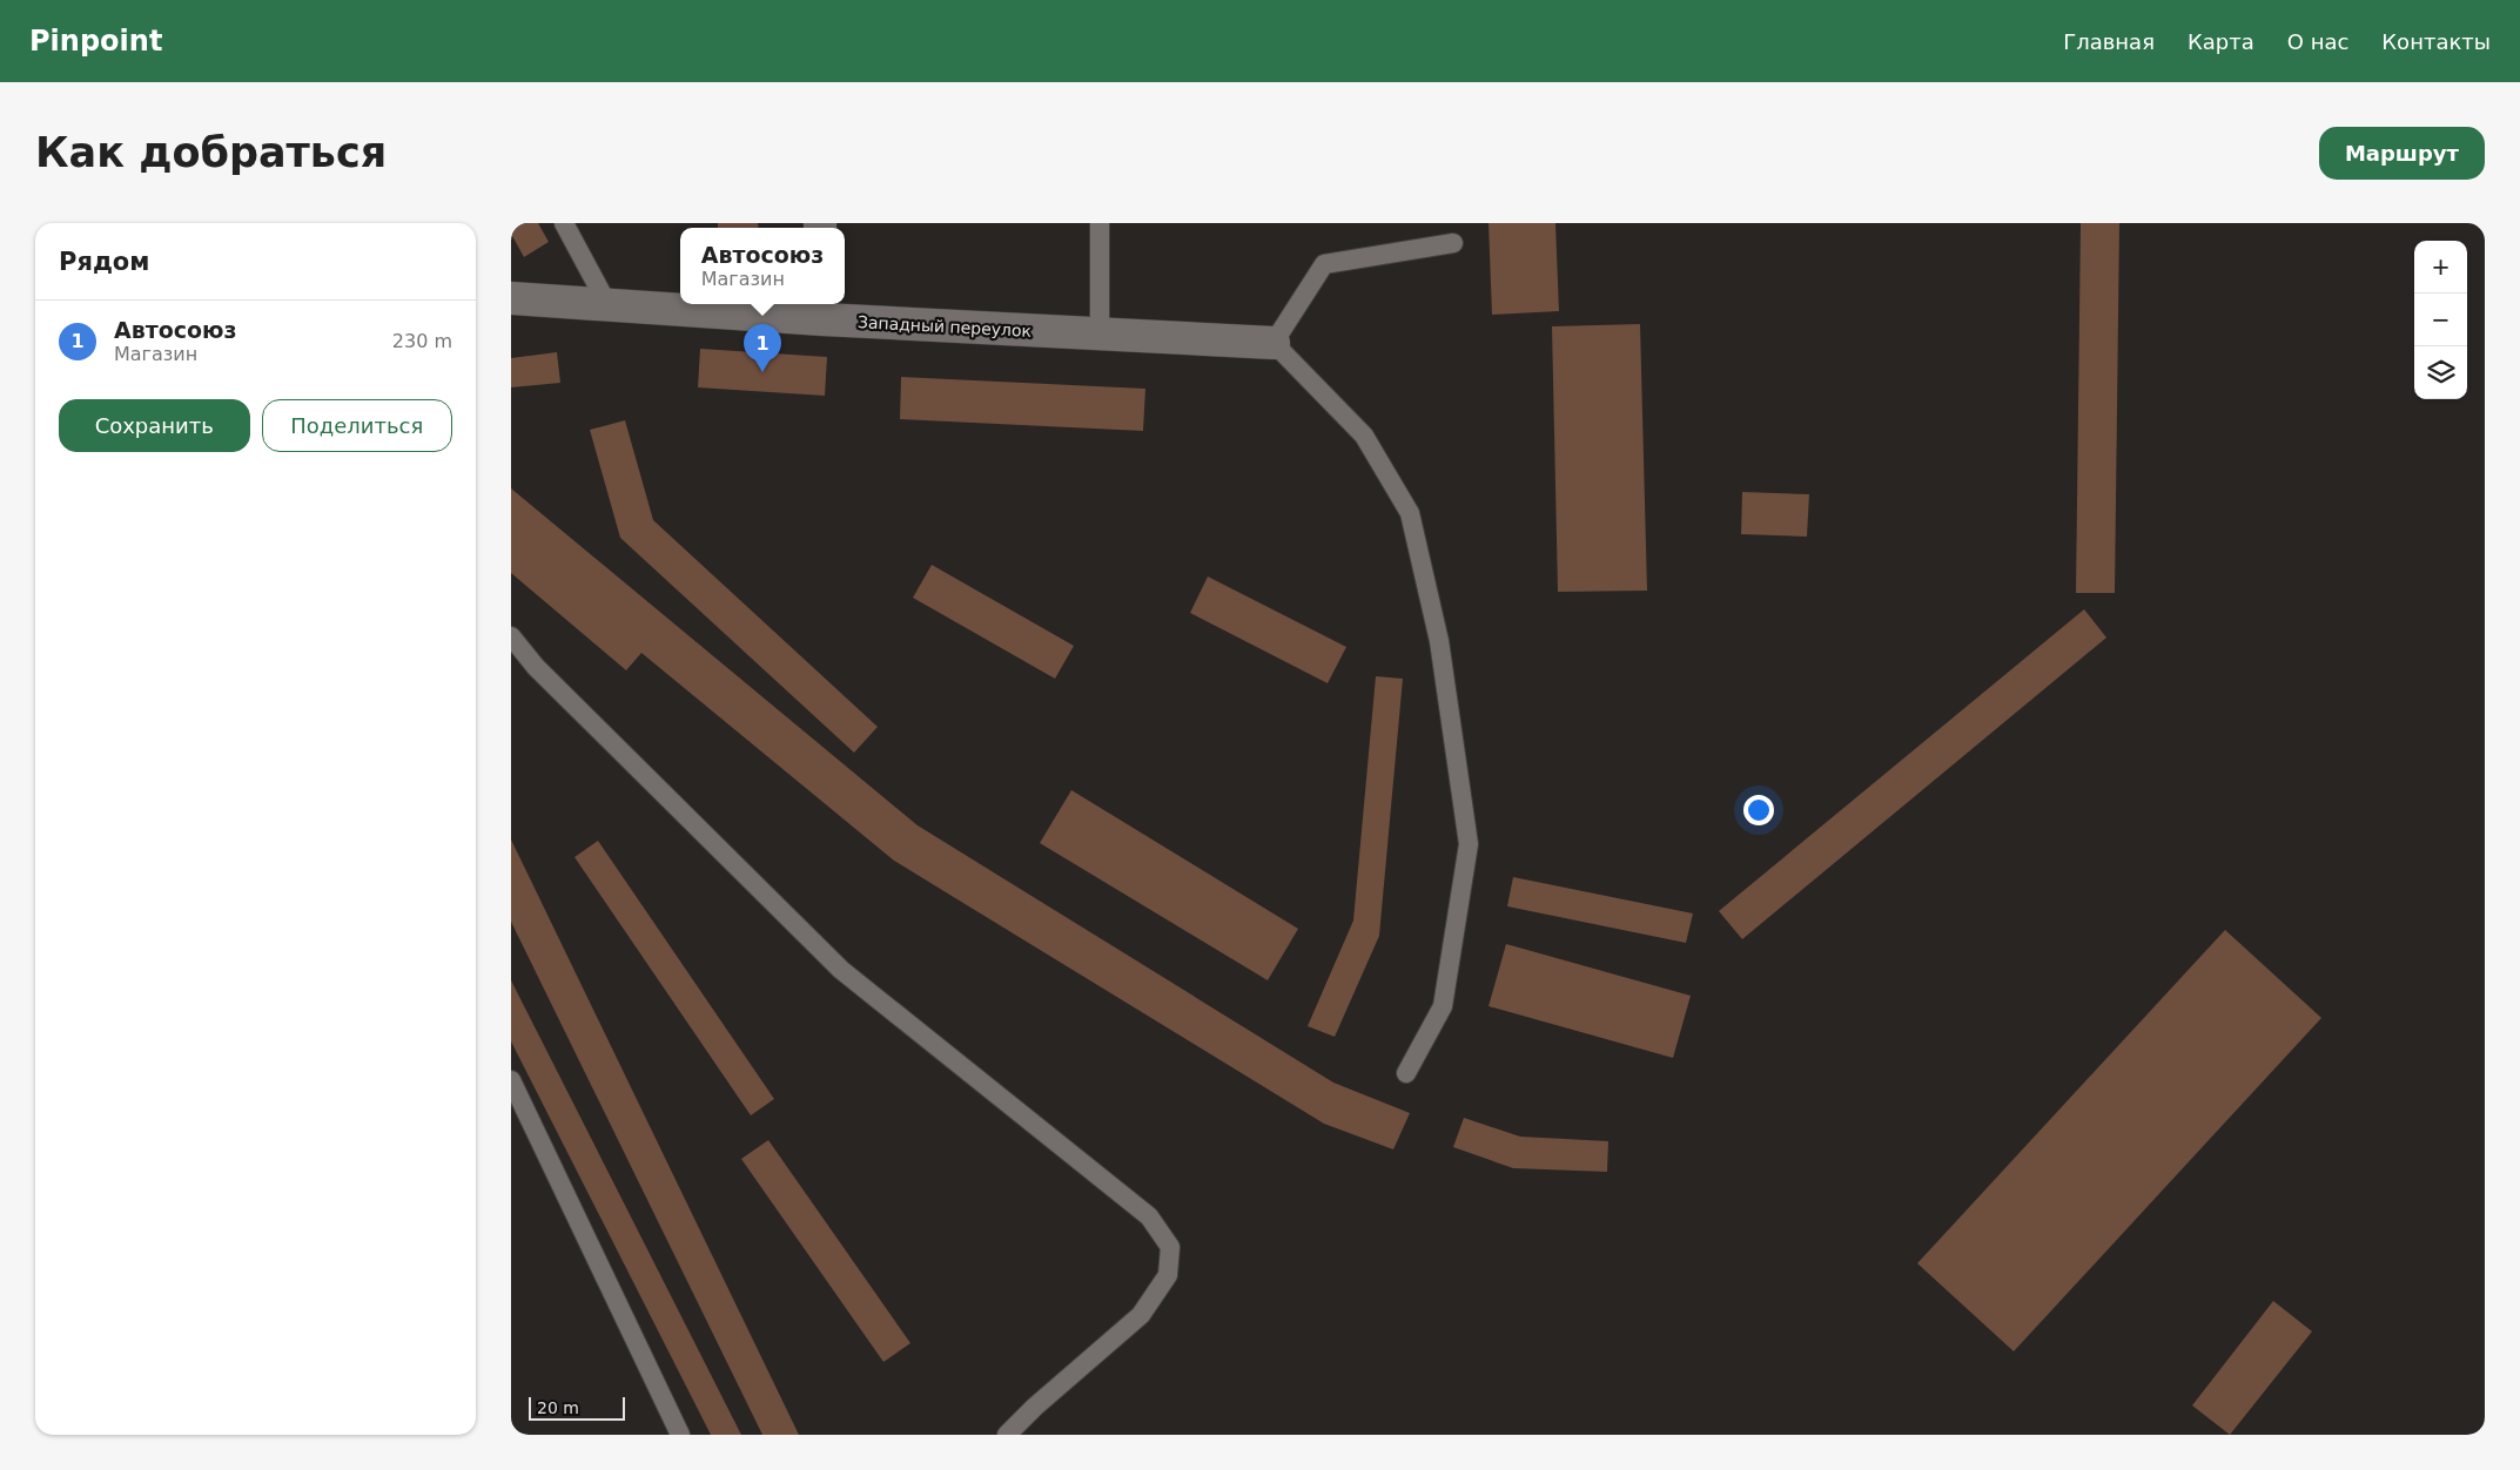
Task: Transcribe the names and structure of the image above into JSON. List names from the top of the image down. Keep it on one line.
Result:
{"streets":{"street":["Западный переулок"]},"scale_bar":"20 m","page":{"header":"Pinpoint","nav":["Главная","Карта","О нас","Контакты"],"buttons":["Маршрут",["Сохранить","Поделиться"]],"title":"Как добраться","heading":"Рядом","popup":["Автосоюз","Магазин"],"map_buttons":["+","−"],"list":[{"mark":"1","name":"Автосоюз","note":"Магазин","value":"230 m"}],"pins":"1","scale":"20 m"}}
